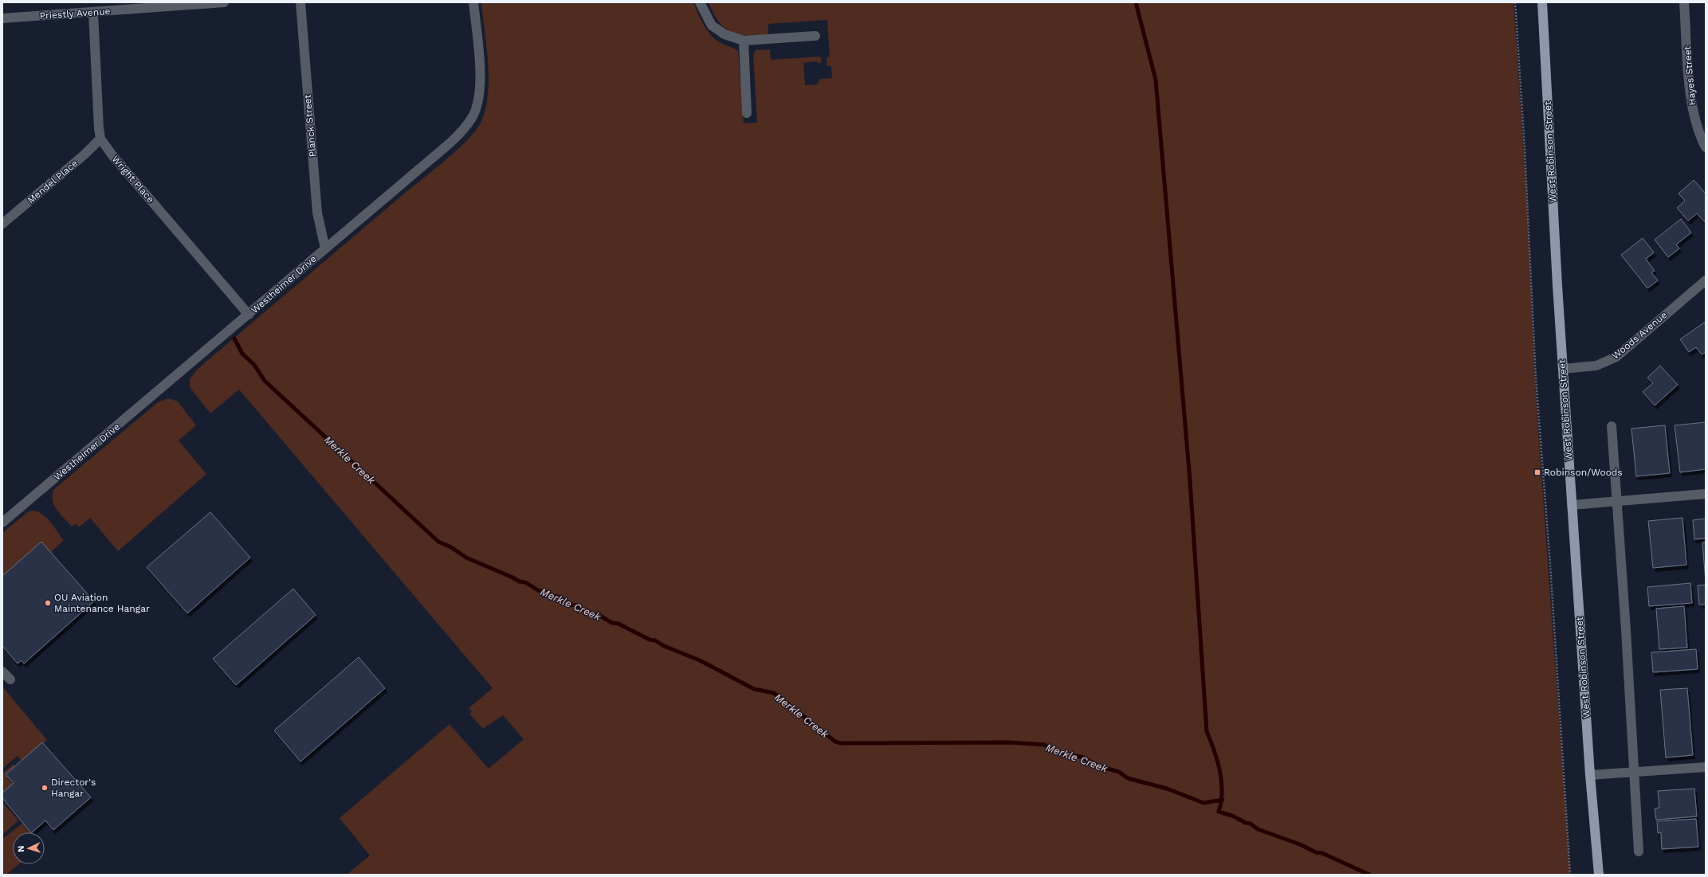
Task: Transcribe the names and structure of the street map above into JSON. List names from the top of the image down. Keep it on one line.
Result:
{"streets":{"main road":["West Robinson Street"],"street":["Priestly Avenue","Hayes Street","Planck Street","Wright Place","Mendel Place","Westheimer Drive","Woods Avenue"]},"crossings":[["Planck Street","Westheimer Drive"],["West Robinson Street","Woods Avenue"],["Wright Place","Mendel Place"],["Wright Place","Westheimer Drive"]],"water":["Merkle Creek"],"places":{"transit":["Robinson/Woods"],"other":["OU Aviation Maintenance Hangar","Director's Hangar"]},"north":"left"}
